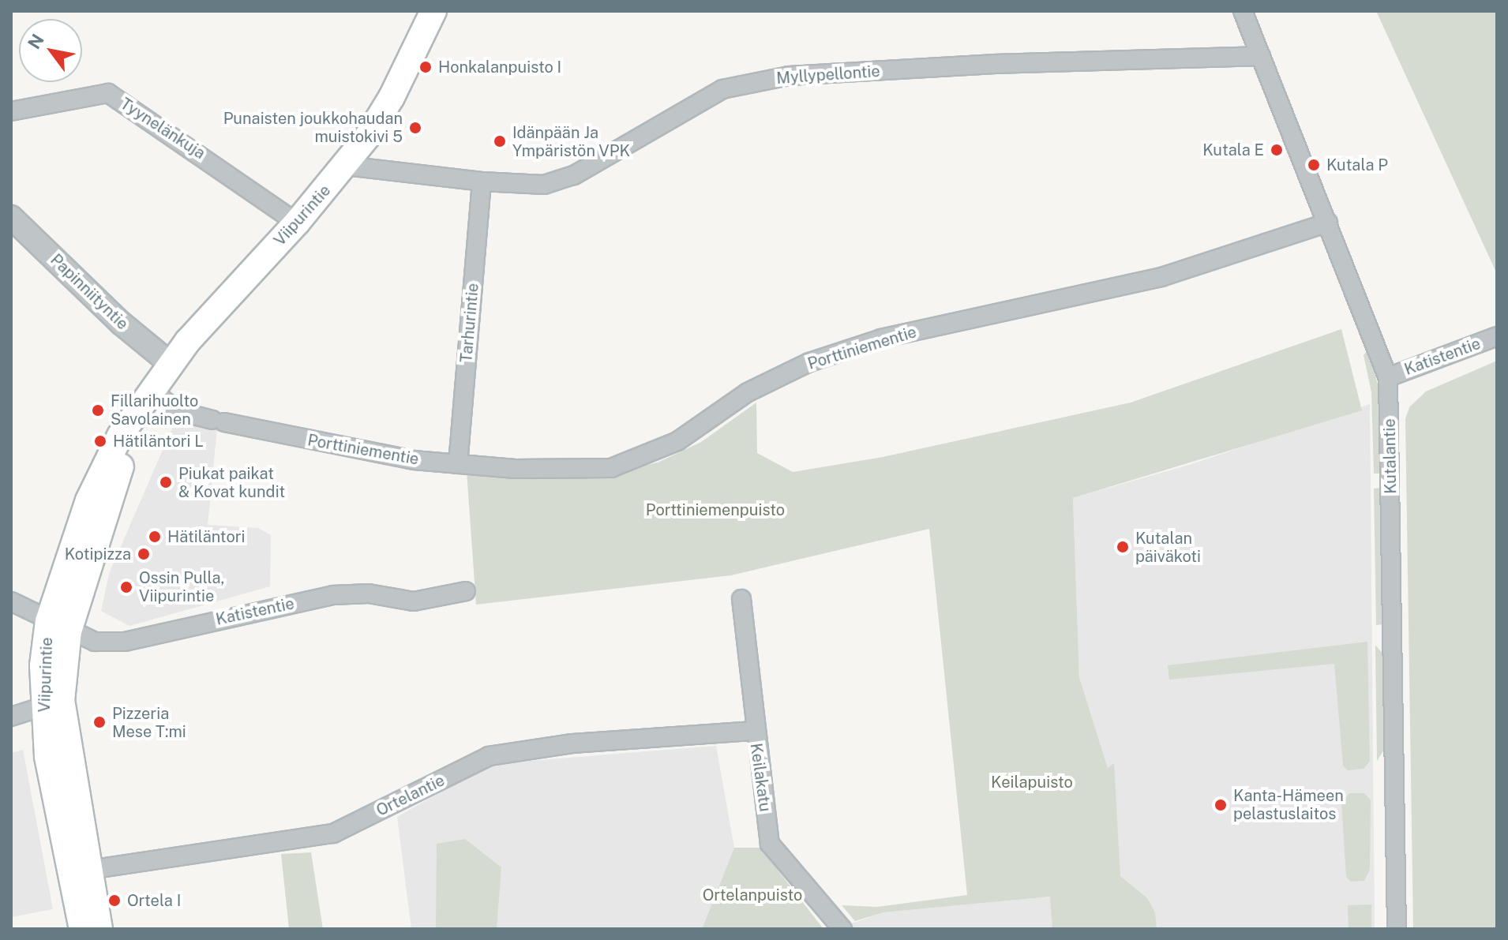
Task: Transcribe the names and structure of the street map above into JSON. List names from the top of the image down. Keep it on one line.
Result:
{"streets":{"main road":["Viipurintie"],"street":["Myllypellontie","Tyynelänkuja","Papinniityntie","Tarhurintie","Porttiniementie","Katistentie","Kutalantie","Keilakatu","Ortelantie"]},"crossings":[["Myllypellontie","Viipurintie"],["Myllypellontie","Tarhurintie"],["Myllypellontie","Kutalantie"],["Tyynelänkuja","Viipurintie"],["Viipurintie","Papinniityntie"],["Viipurintie","Porttiniementie"],["Viipurintie","Katistentie"],["Viipurintie","Ortelantie"],["Tarhurintie","Porttiniementie"],["Porttiniementie","Kutalantie"],["Katistentie","Kutalantie"],["Keilakatu","Ortelantie"]],"parks":["Porttiniemenpuisto","Keilapuisto","Ortelanpuisto"],"places":["Honkalanpuisto I","Punaisten joukkohaudan muistokivi 5","Idänpään Ja Ympäristön VPK","Kutala E","Kutala P","Fillarihuolto Savolainen","Hätiläntori L","Piukat paikat & Kovat kundit","Hätiläntori","Kutalan päiväkoti","Kotipizza","Ossin Pulla, Viipurintie","Pizzeria Mese T:mi","Kanta-Hämeen pelastuslaitos","Ortela I"],"north":"top left"}
